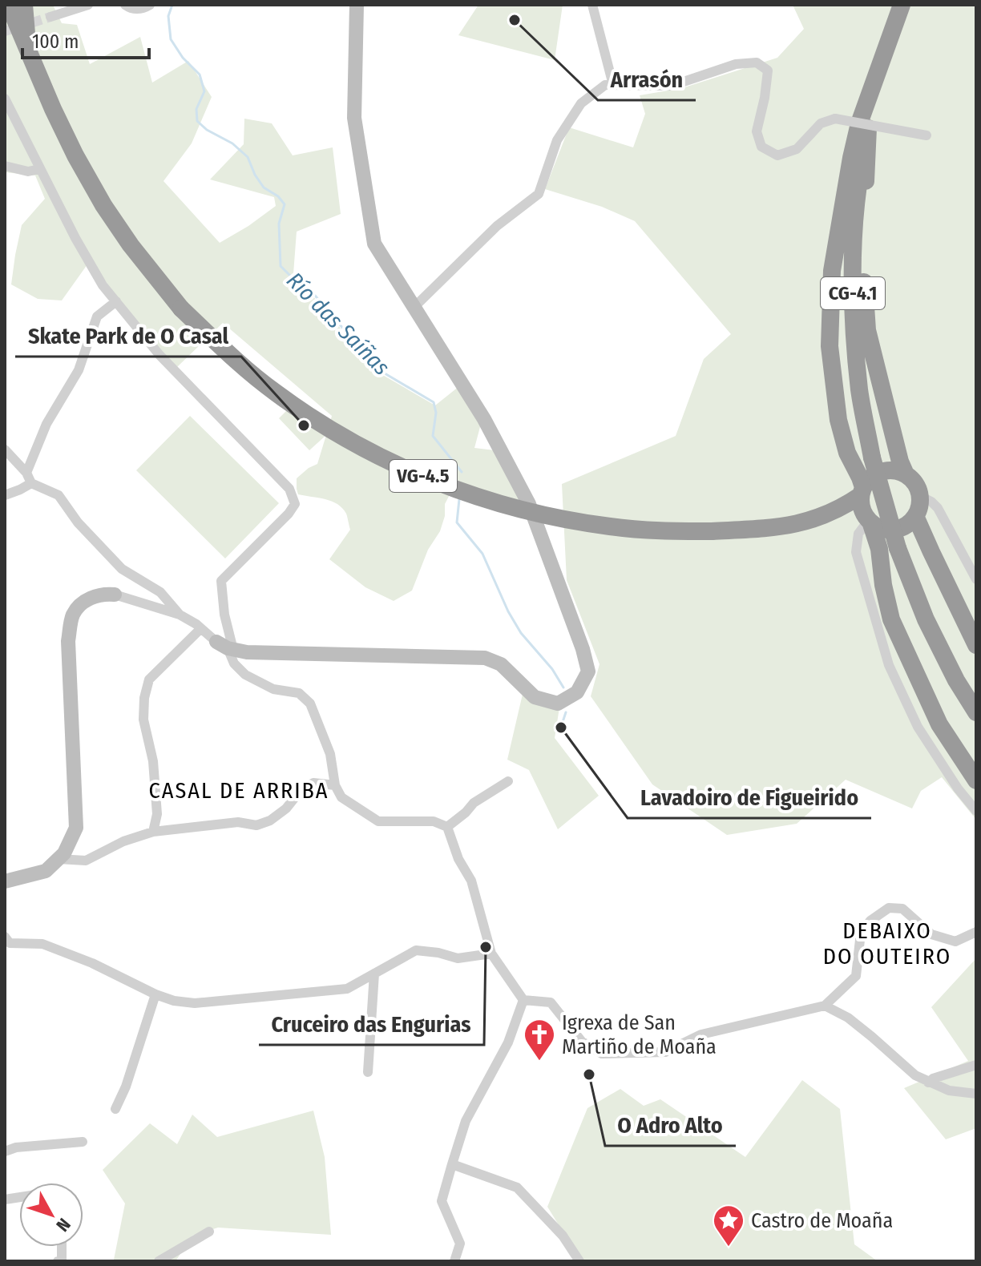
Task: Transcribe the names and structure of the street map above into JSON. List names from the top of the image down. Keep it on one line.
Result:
{"streets":{"highway":["CG-4.1","VG-4.5"]},"districts":["CASAL DE ARRIBA","DEBAIXO DO OUTEIRO"],"water":["Río das Saíñas"],"places":{"other":["Arrasón","Skate Park de O Casal","Lavadoiro de Figueirido","Cruceiro das Engurias","O Adro Alto"],"church":["Igrexa de San Martiño de Moaña"],"place":["Castro de Moaña"]},"scale_bar":"100 m","north":"bottom right"}
